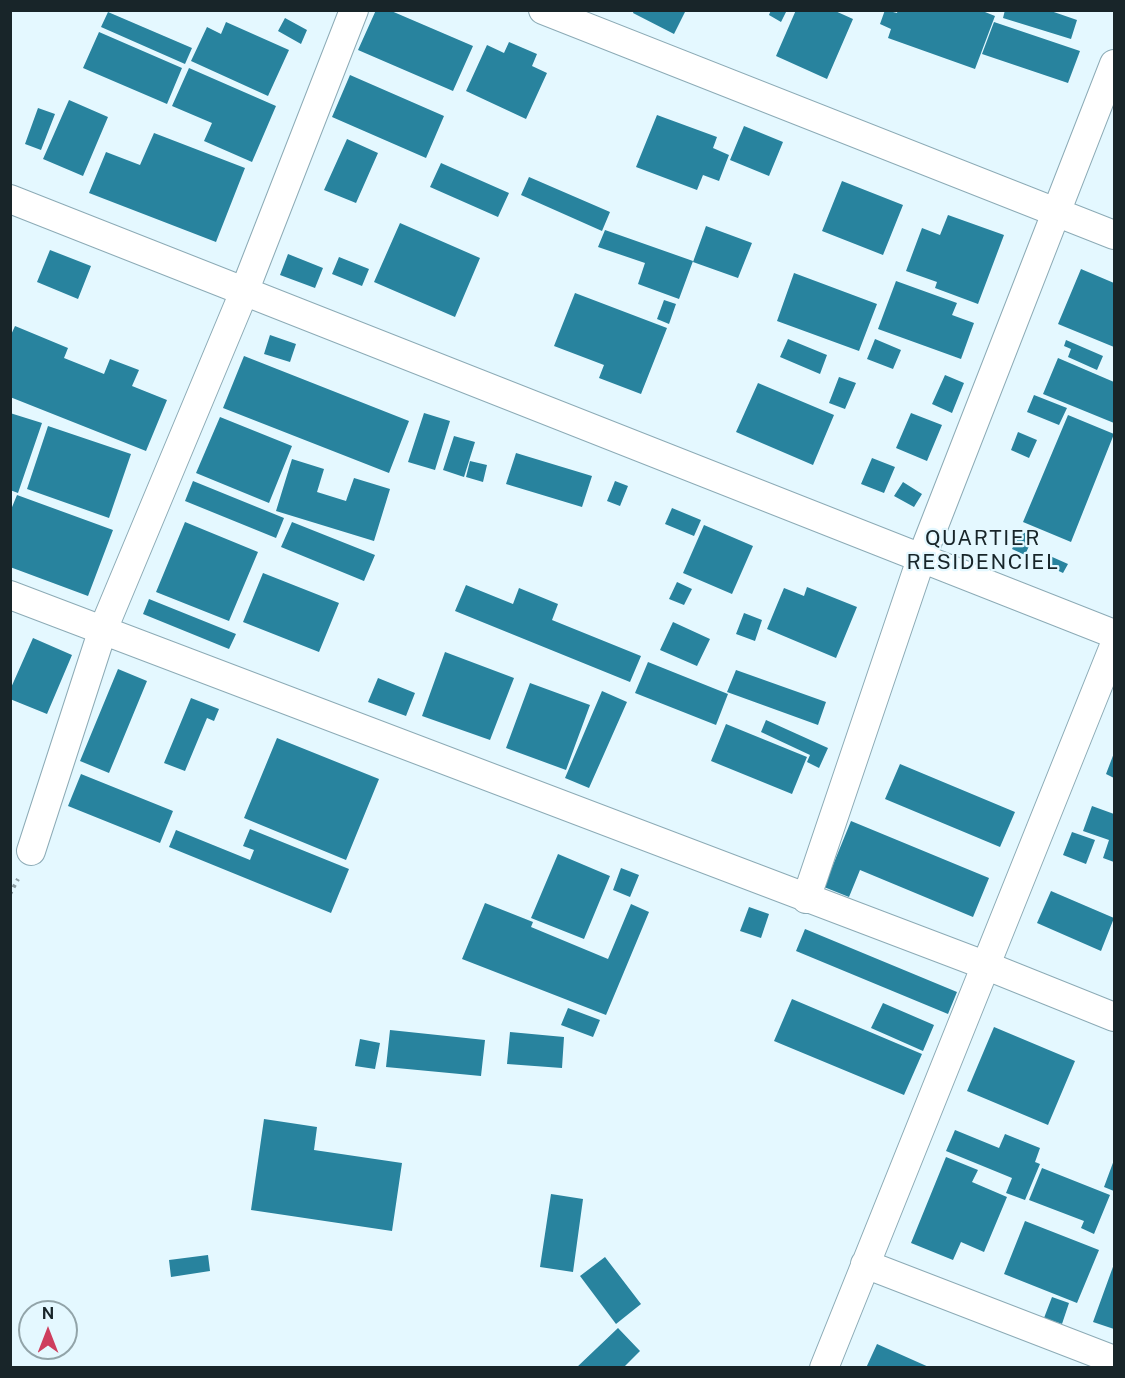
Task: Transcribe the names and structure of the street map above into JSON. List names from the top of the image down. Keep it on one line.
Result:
{"districts":["QUARTIER RESIDENCIEL"],"north":"top"}
